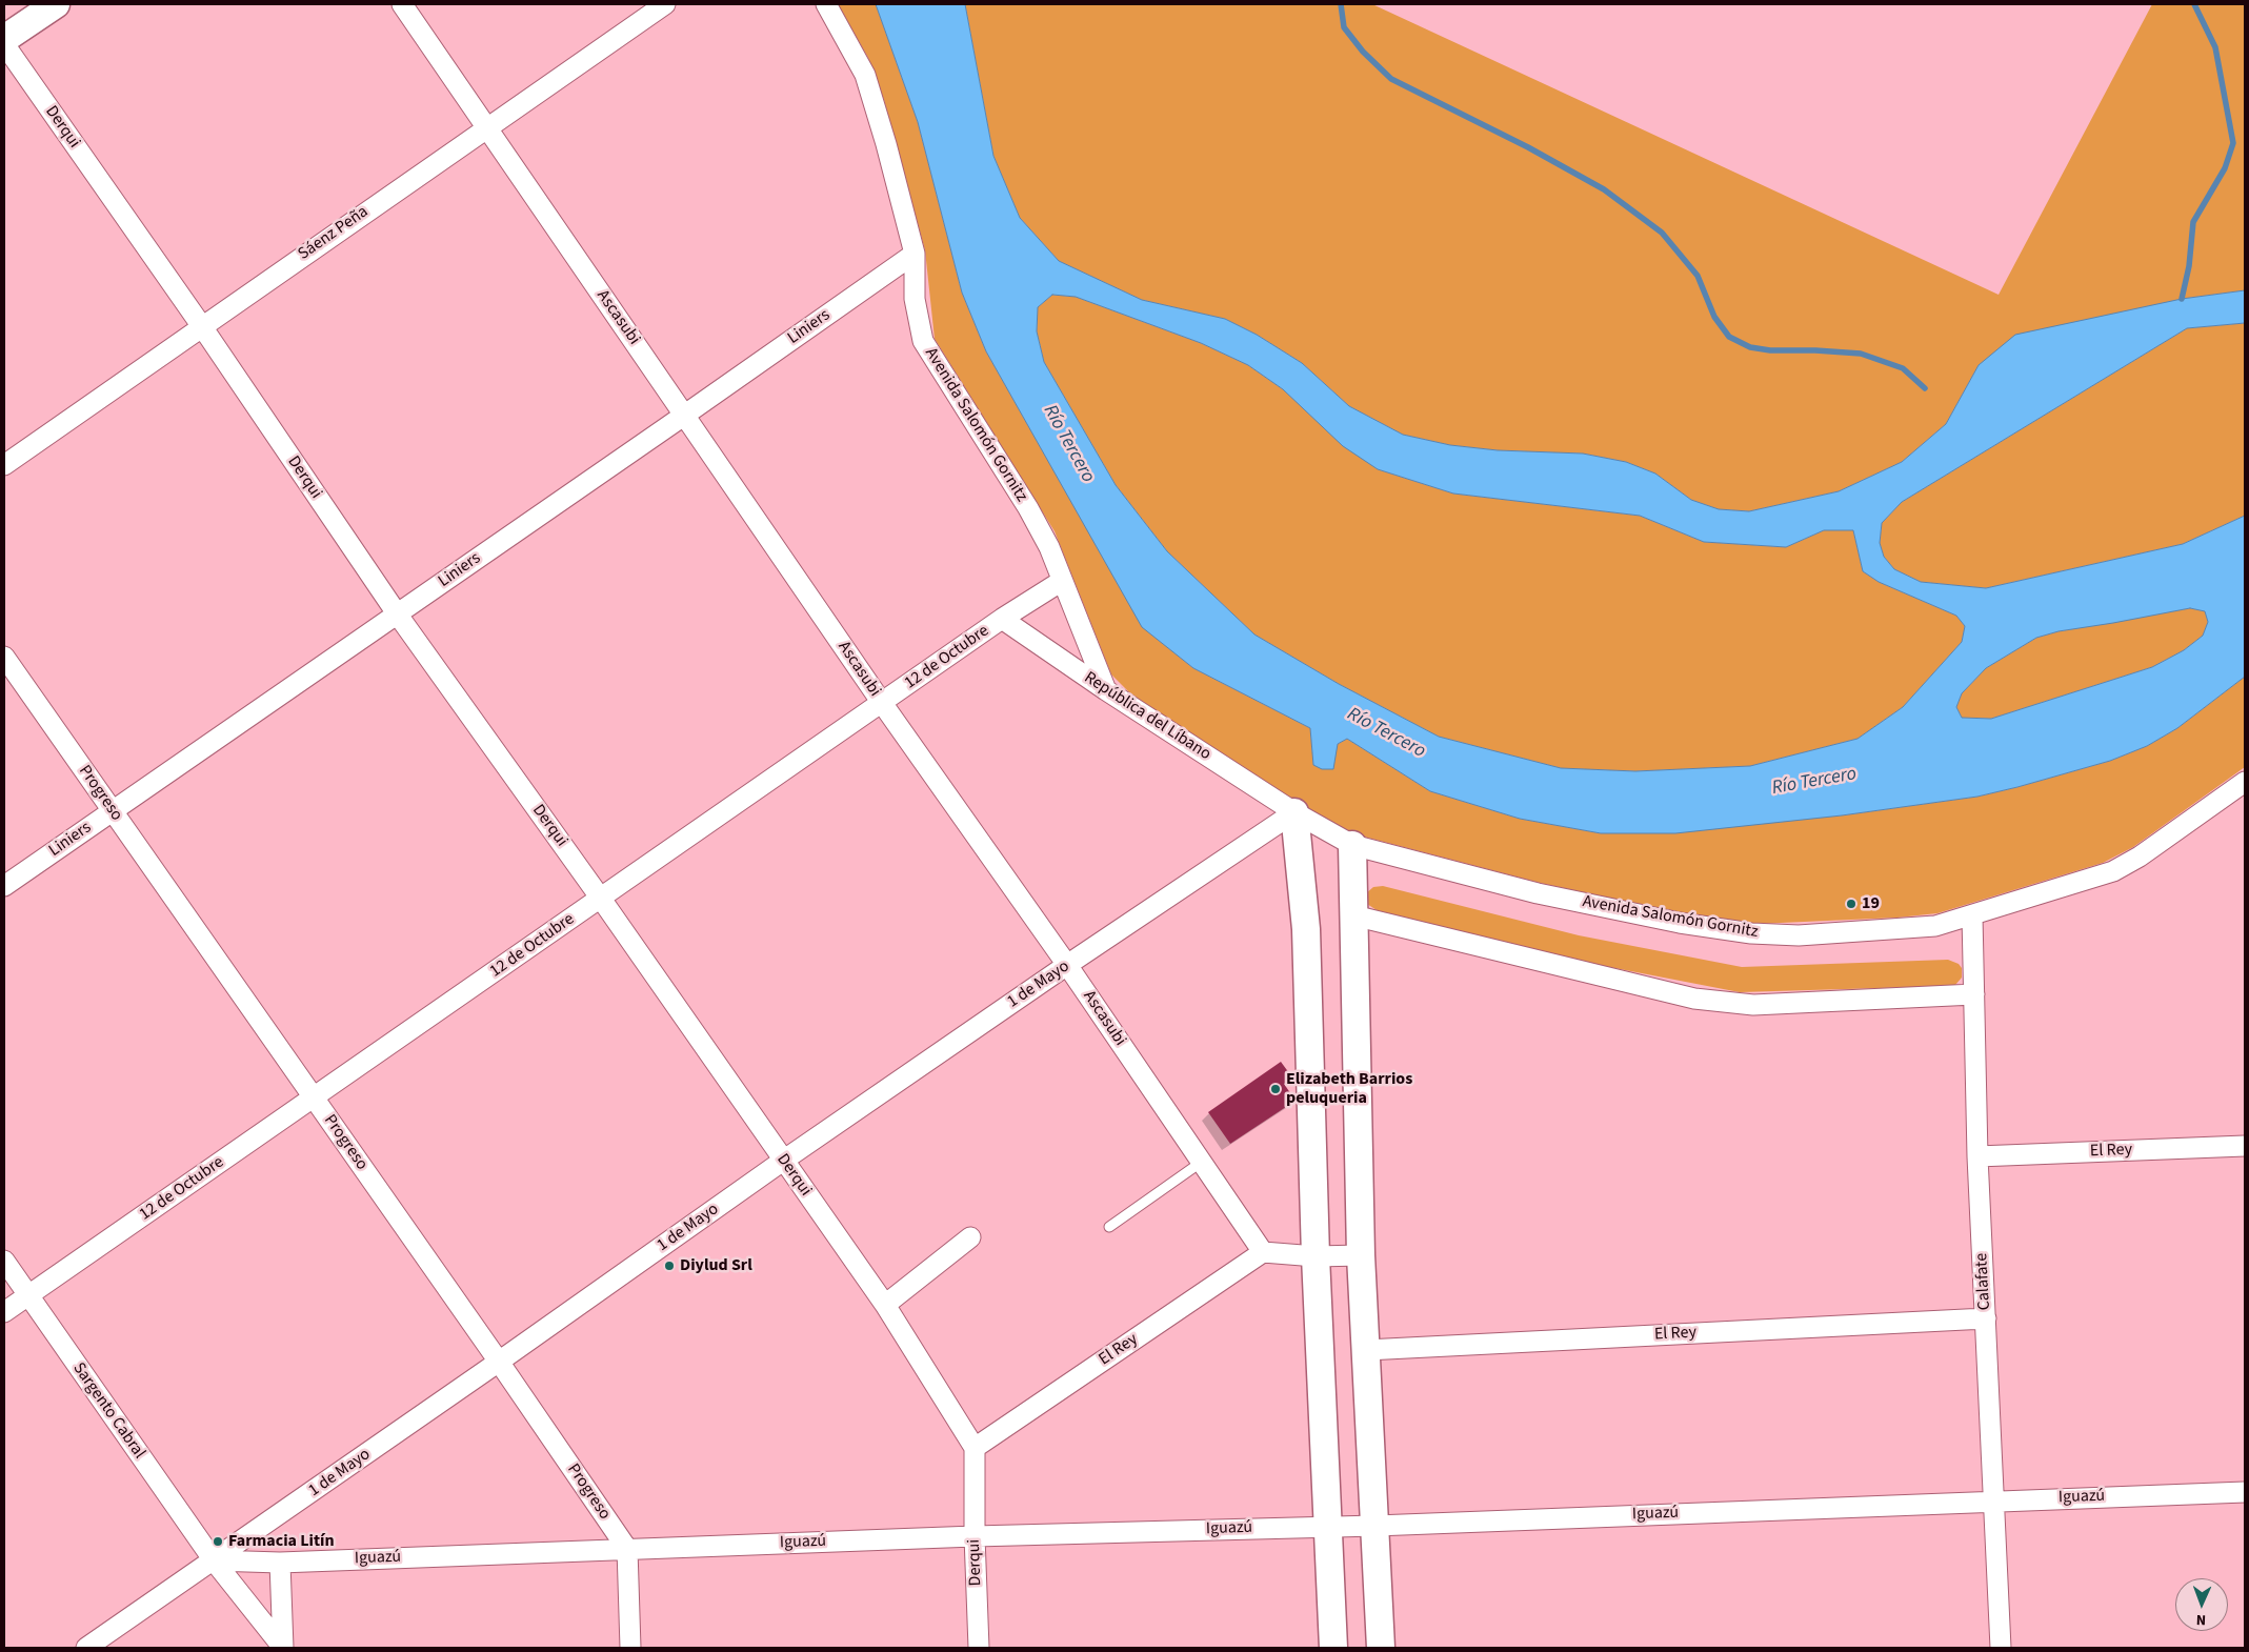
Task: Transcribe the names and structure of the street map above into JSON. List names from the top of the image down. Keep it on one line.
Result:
{"streets":{"street":["Derqui","Sáenz Peña","Ascasubi","Liniers","Avenida Salomón Gornitz","12 de Octubre","República del Líbano","Progreso","1 de Mayo","El Rey","Calafate","Sargento Cabral","Iguazú"]},"crossings":[["Derqui","Sáenz Peña"],["Derqui","Liniers"],["Derqui","12 de Octubre"],["Derqui","1 de Mayo"],["Derqui","El Rey"],["Derqui","Iguazú"],["Sáenz Peña","Ascasubi"],["Ascasubi","Liniers"],["Ascasubi","12 de Octubre"],["Ascasubi","1 de Mayo"],["Ascasubi","El Rey"],["Liniers","Avenida Salomón Gornitz"],["Liniers","Progreso"],["Avenida Salomón Gornitz","12 de Octubre"],["Avenida Salomón Gornitz","República del Líbano"],["Avenida Salomón Gornitz","1 de Mayo"],["Avenida Salomón Gornitz","Calafate"],["12 de Octubre","República del Líbano"],["12 de Octubre","Progreso"],["12 de Octubre","Sargento Cabral"],["República del Líbano","1 de Mayo"],["Progreso","1 de Mayo"],["Progreso","Iguazú"],["1 de Mayo","Sargento Cabral"],["1 de Mayo","Iguazú"],["El Rey","Calafate"],["Calafate","Iguazú"],["Sargento Cabral","Iguazú"]],"water":["Río Tercero"],"places":["19","Elizabeth Barrios peluqueria","Diylud Srl","Farmacia Litín"],"north":"bottom"}
